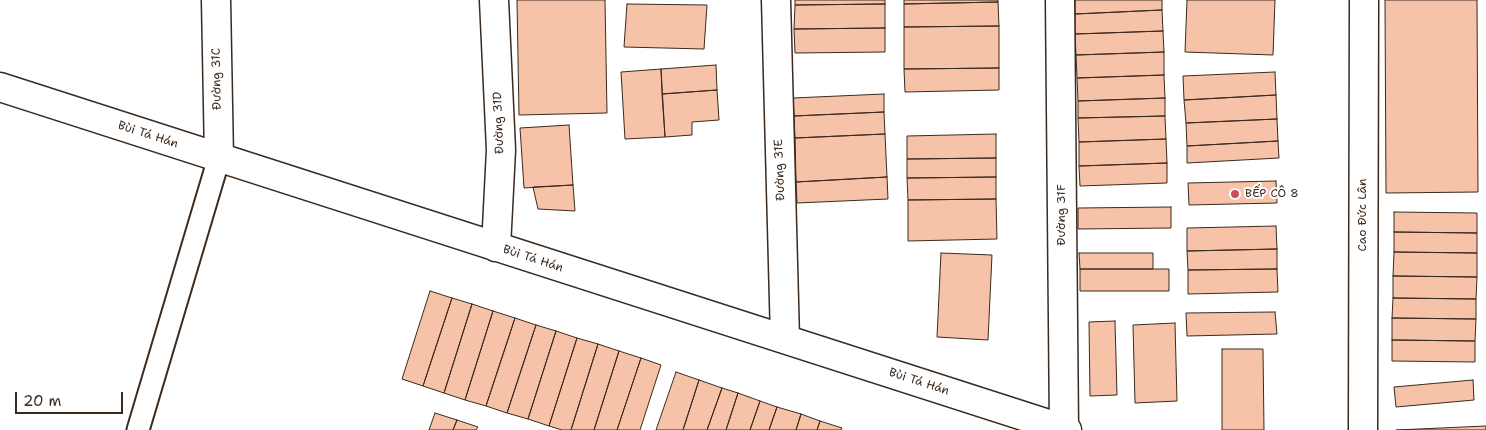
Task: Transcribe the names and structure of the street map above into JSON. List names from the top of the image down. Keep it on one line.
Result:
{"streets":{"street":["Đường 31C","Đường 31D","Bùi Tá Hán","Đường 31E","Đường 31F","Cao Đức Lân"]},"crossings":[["Đường 31C","Bùi Tá Hán"],["Đường 31D","Bùi Tá Hán"],["Bùi Tá Hán","Đường 31E"],["Bùi Tá Hán","Đường 31F"]],"places":["BẾP CÔ 8"],"scale_bar":"20 m"}
